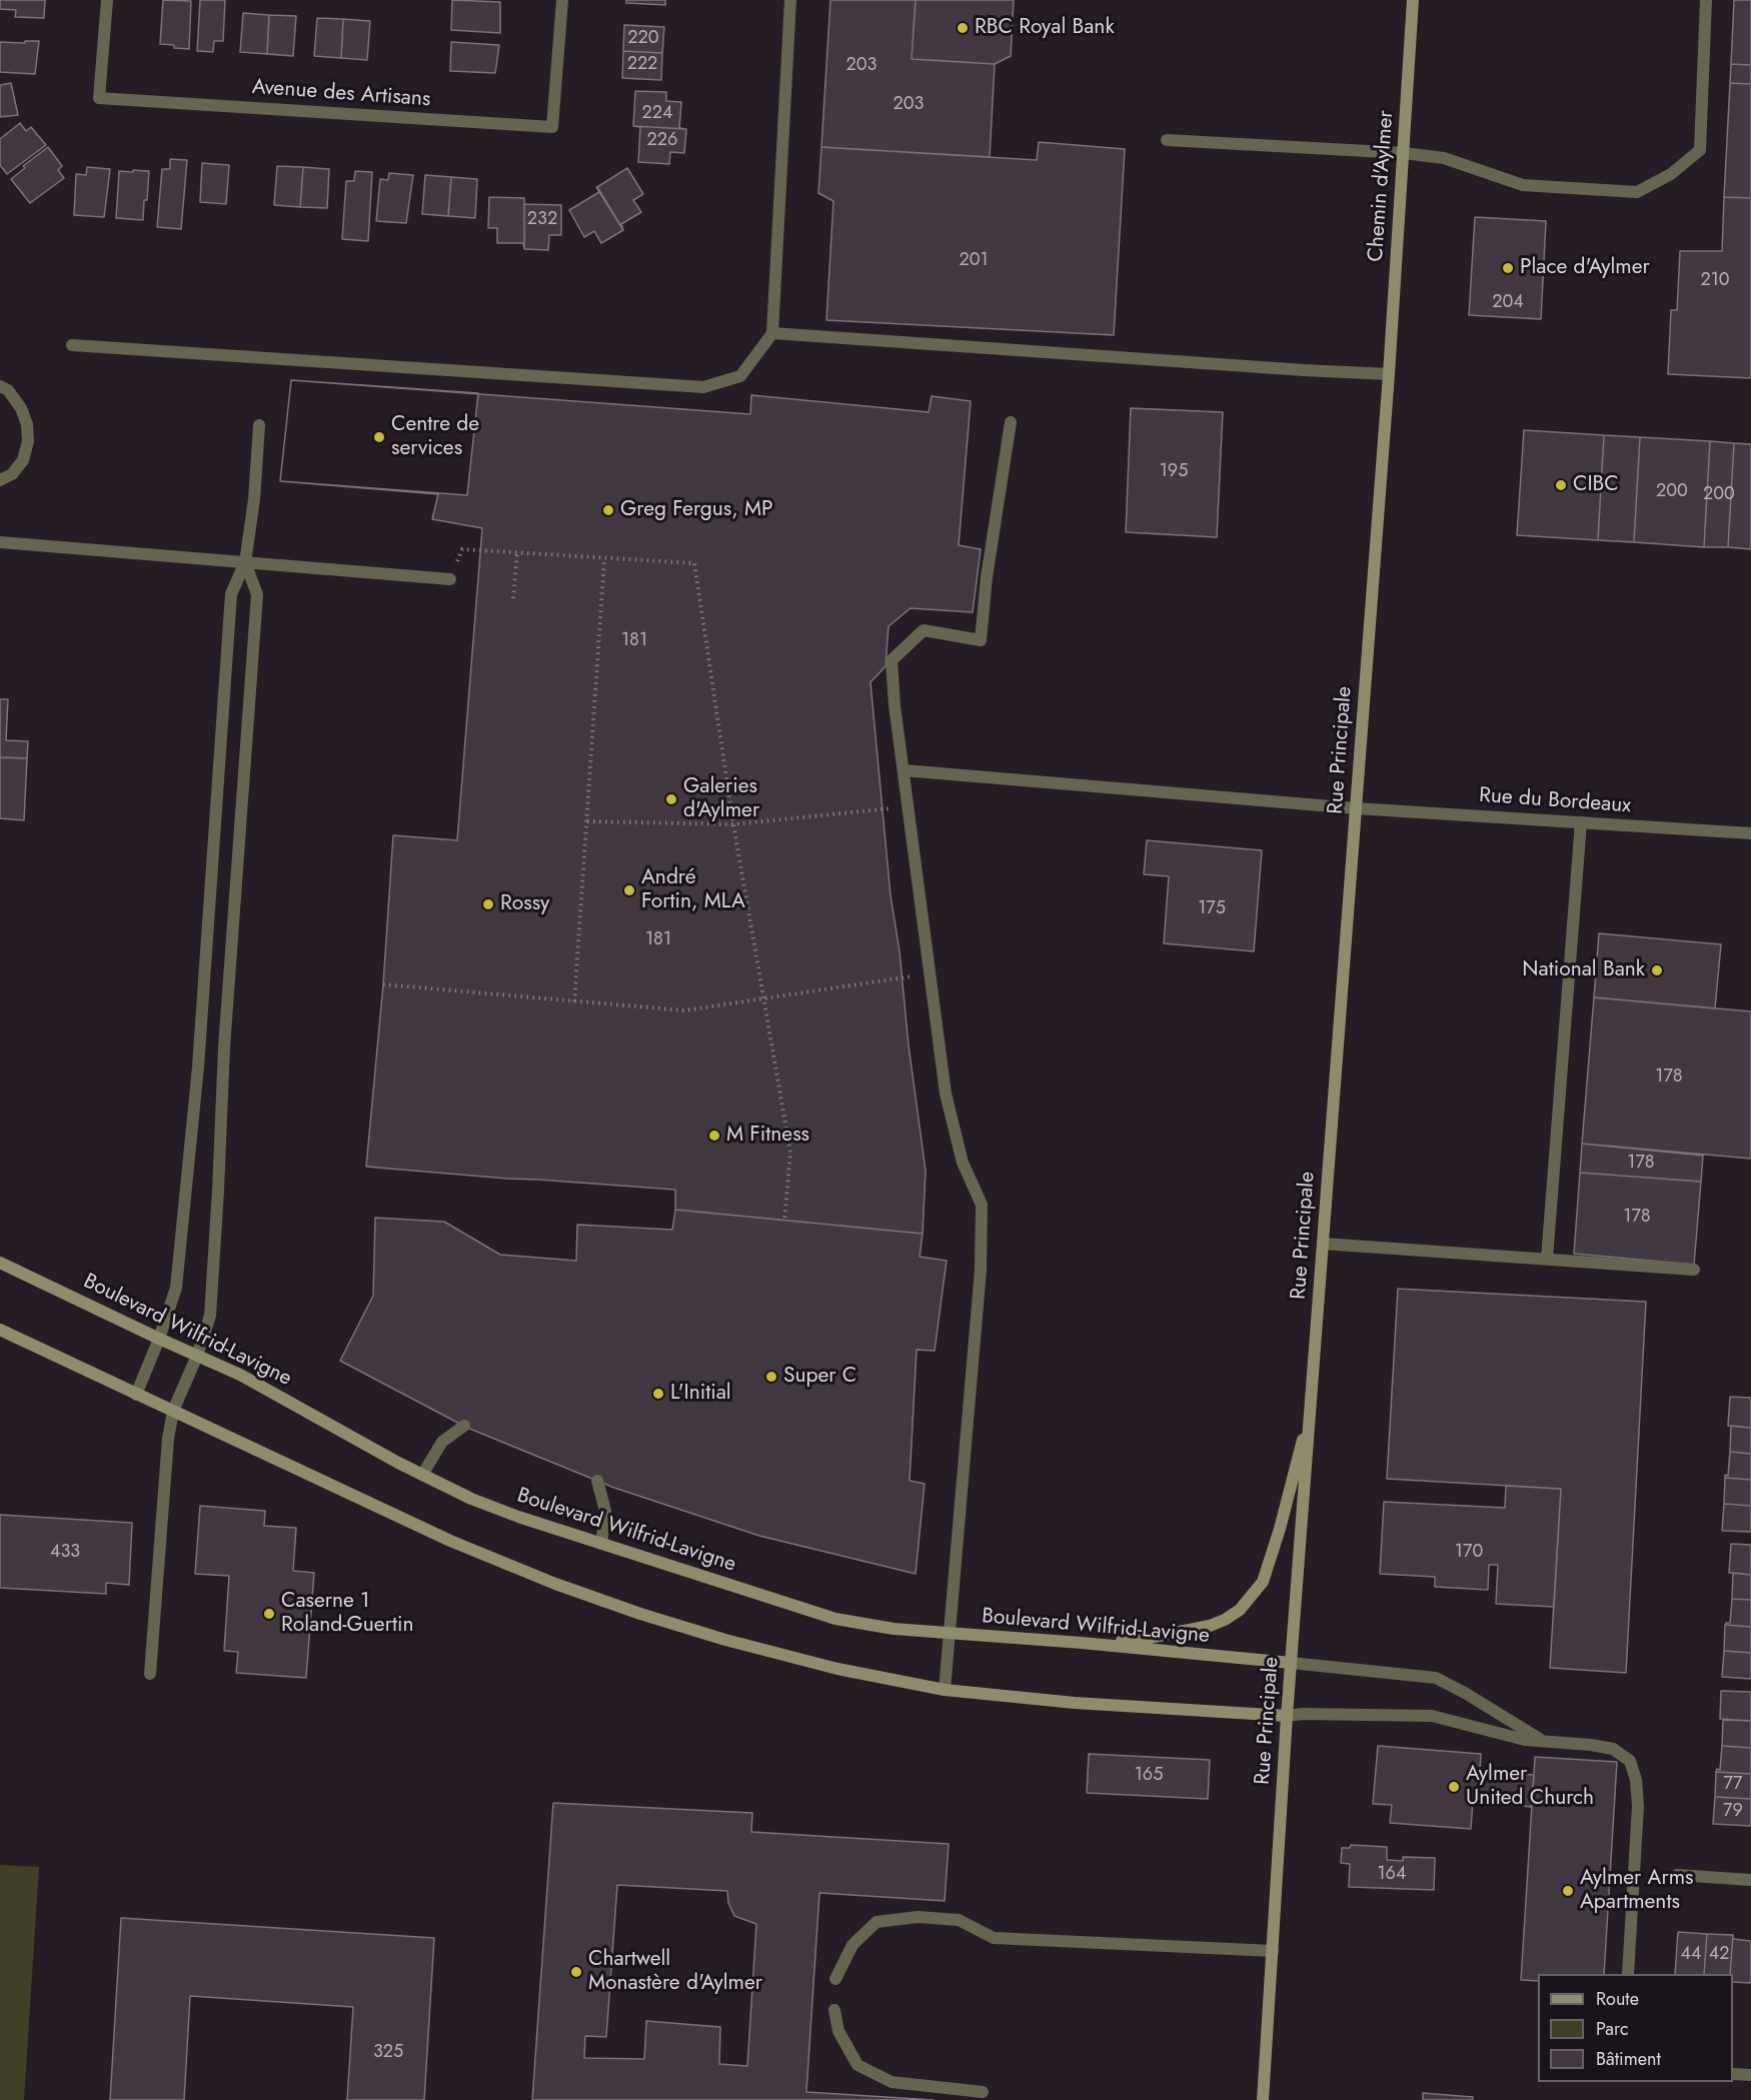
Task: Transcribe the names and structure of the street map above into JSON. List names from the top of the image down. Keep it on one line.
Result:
{"streets":{"main road":["Chemin d'Aylmer","Rue Principale","Boulevard Wilfrid-Lavigne"],"street":["Avenue des Artisans","Rue du Bordeaux"]},"crossings":[["Chemin d'Aylmer","Rue Principale"],["Rue Principale","Rue du Bordeaux"],["Rue Principale","Boulevard Wilfrid-Lavigne"]],"places":["RBC Royal Bank","Place d'Aylmer","Centre de services","CIBC","Greg Fergus, MP","Galeries d'Aylmer","André Fortin, MLA","Rossy","National Bank","M Fitness","Super C","L'Initial","Caserne 1 Roland-Guertin","Aylmer United Church","Aylmer Arms Apartments","Chartwell Monastère d'Aylmer"],"house_numbers":["220","222","203","203","224","226","232","201","210","204","195","200","200","181","175","181","178","178","178","433","170","165","77","79","164","44","42","325"],"legend":["Route","Parc","Bâtiment"]}
